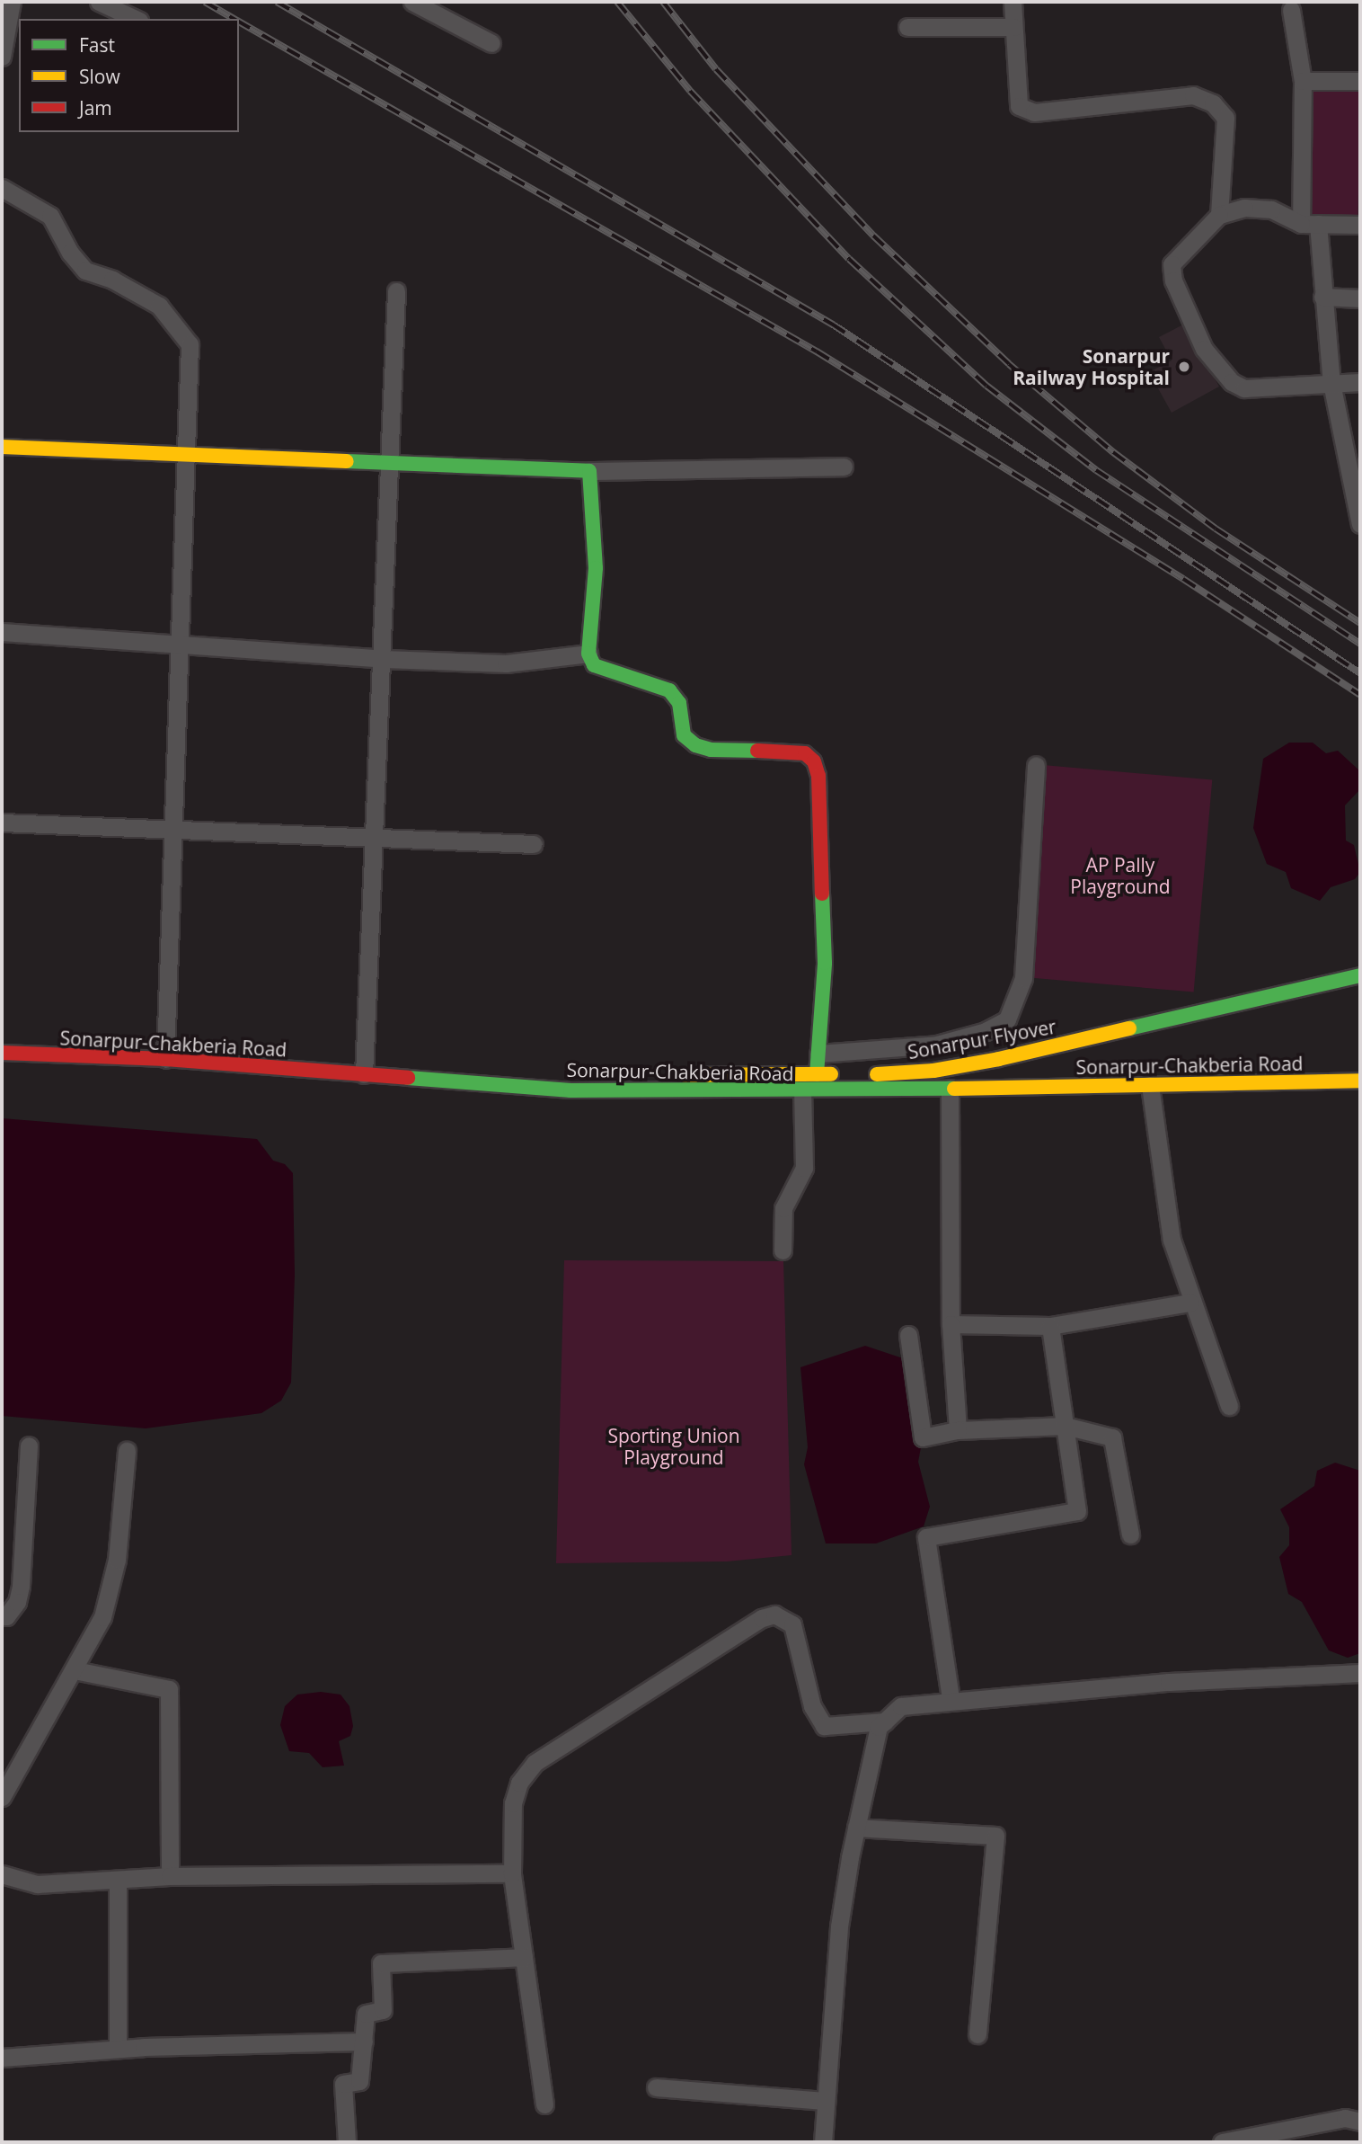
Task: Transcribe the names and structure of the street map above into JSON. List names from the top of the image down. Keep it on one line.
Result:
{"streets":{"main road":["Sonarpur Flyover","Sonarpur-Chakberia Road"]},"crossings":[["Sonarpur Flyover","Sonarpur-Chakberia Road"]],"parks":["AP Pally Playground","Sporting Union Playground"],"places":["Sonarpur Railway Hospital"],"legend":["Fast","Slow","Jam"]}
